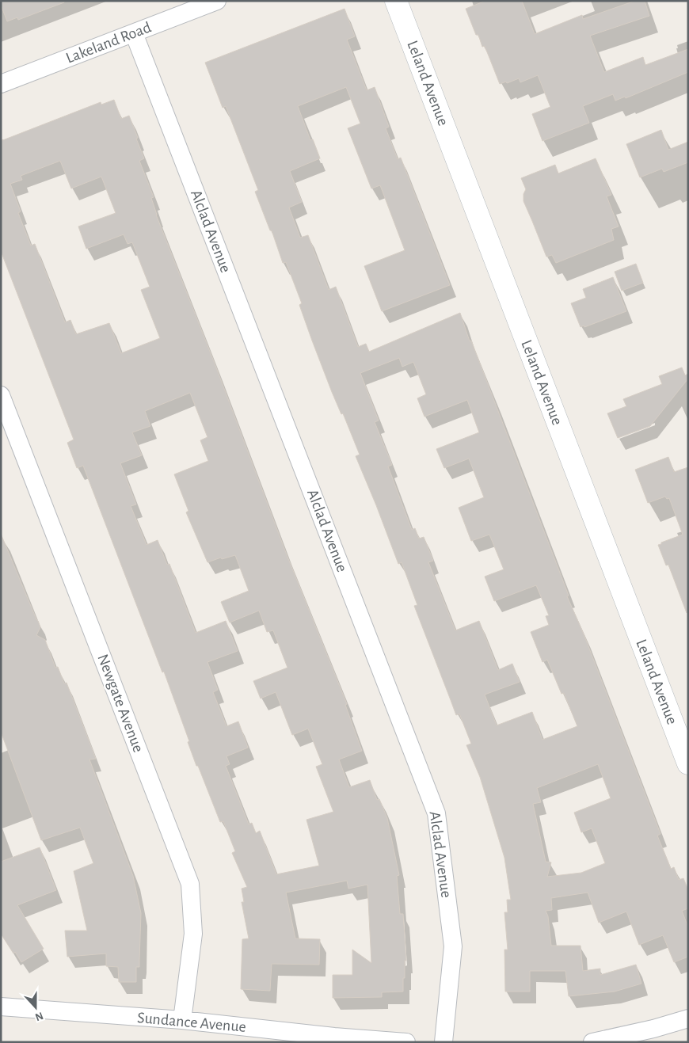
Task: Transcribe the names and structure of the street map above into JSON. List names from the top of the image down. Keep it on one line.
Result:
{"streets":{"street":["Lakeland Road","Leland Avenue","Alclad Avenue","Newgate Avenue","Sundance Avenue"]},"crossings":[["Lakeland Road","Alclad Avenue"],["Newgate Avenue","Sundance Avenue"]],"north":"bottom"}
